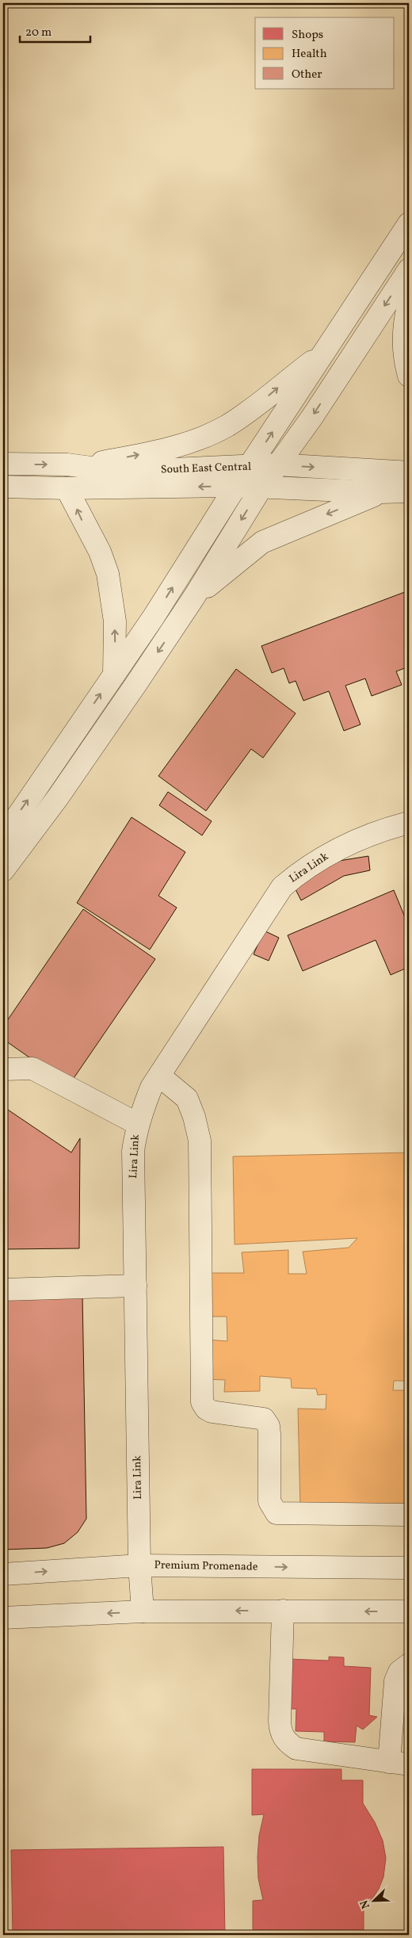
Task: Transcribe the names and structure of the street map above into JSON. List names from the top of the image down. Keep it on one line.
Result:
{"streets":{"street":["South East Central","Lira Link","Premium Promenade"]},"crossings":[["Lira Link","Premium Promenade"]],"legend":["Shops","Health","Other"],"scale_bar":"20 m","north":"bottom left"}
